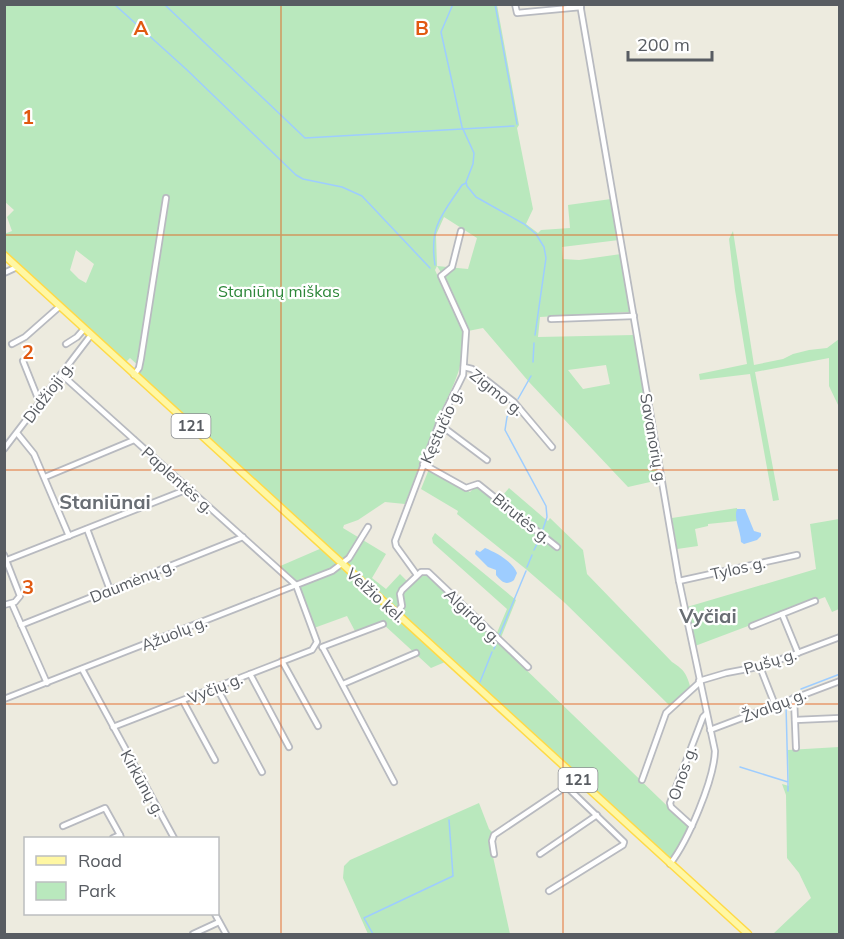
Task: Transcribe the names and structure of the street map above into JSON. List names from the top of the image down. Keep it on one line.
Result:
{"streets":{"main road":["121","Velžio kel."],"street":["Didžioji g.","Zigmo g.","Kęstučio g.","Savanorių g.","Paplentės g.","Birutės g.","Tylos g.","Daumėnų g.","Algirdo g.","Ąžuolų g.","Pušų g.","Vyčių g.","Žvalgų g.","Onos g.","Kirkūnų g."]},"crossings":[["Didžioji g.","Paplentės g."],["Didžioji g.","Velžio kel."],["Zigmo g.","Kęstučio g."],["Kęstučio g.","Birutės g."],["Kęstučio g.","Algirdo g."],["Savanorių g.","Tylos g."],["Savanorių g.","Velžio kel."],["Savanorių g.","Pušų g."],["Savanorių g.","Žvalgų g."],["Savanorių g.","Onos g."],["Paplentės g.","Daumėnų g."],["Paplentės g.","Ąžuolų g."],["Velžio kel.","Ąžuolų g."],["Vyčių g.","Kirkūnų g."]],"districts":["Staniūnai","Vyčiai"],"parks":["Staniūnų miškas"],"legend":["Road","Park"],"scale_bar":"200 m","grid":{"columns":["A","B"],"rows":["1","2","3"]}}
